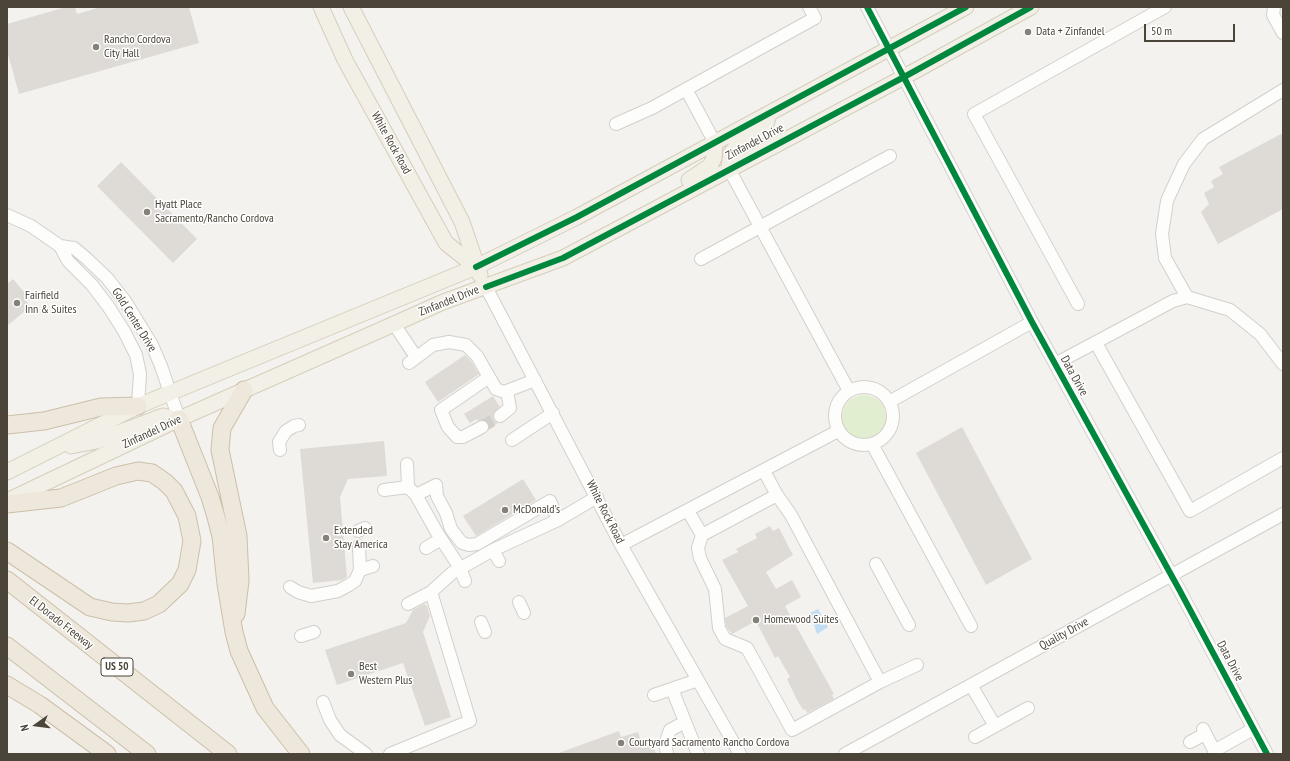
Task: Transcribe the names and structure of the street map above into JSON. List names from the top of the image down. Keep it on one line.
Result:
{"streets":{"highway":["El Dorado Freeway","US 50"],"main road":["Zinfandel Drive","White Rock Road"],"street":["Gold Center Drive","Data Drive","Quality Drive"]},"crossings":[["Zinfandel Drive","White Rock Road"],["Zinfandel Drive","Gold Center Drive"],["Zinfandel Drive","Data Drive"],["Data Drive","Quality Drive"]],"places":["Data + Zinfandel","Rancho Cordova City Hall","Hyatt Place Sacramento/Rancho Cordova","Fairfield Inn & Suites","McDonald's","Extended Stay America","Homewood Suites","Best Western Plus","Courtyard Sacramento Rancho Cordova"],"scale_bar":"50 m","north":"left"}
